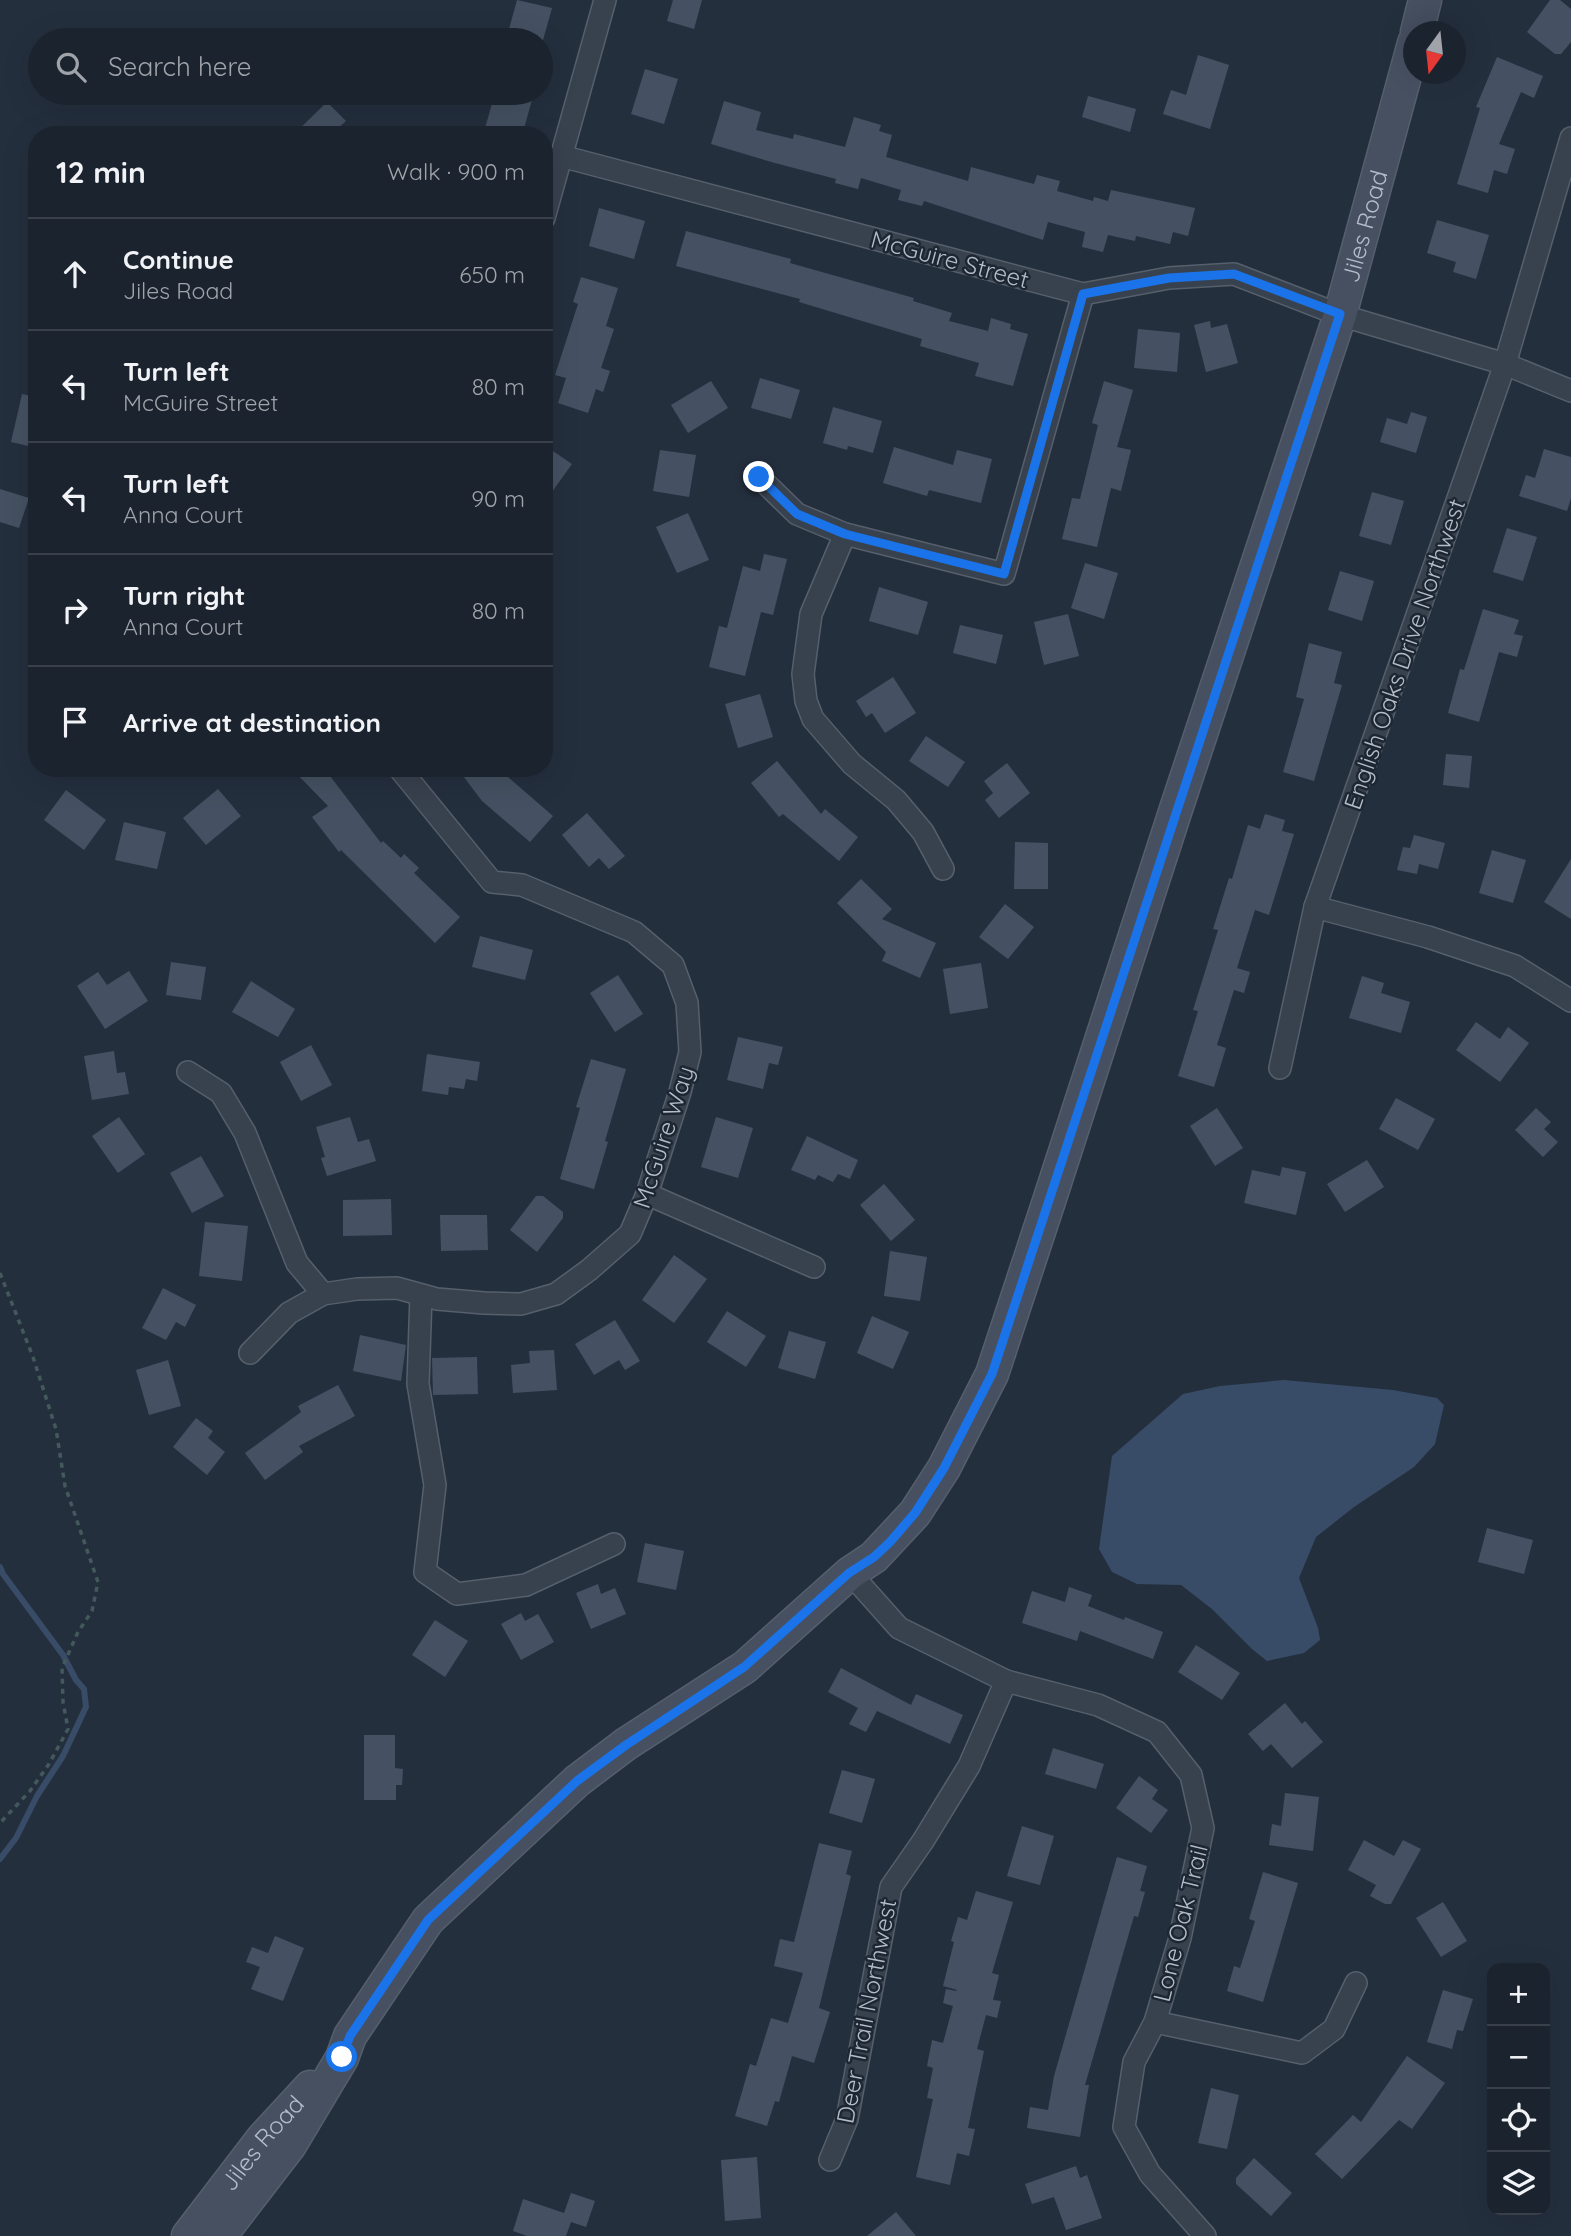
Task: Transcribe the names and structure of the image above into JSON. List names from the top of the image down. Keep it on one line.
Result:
{"streets":{"street":["Jiles Road","McGuire Street","English Oaks Drive Northwest","McGuire Way","Lone Oak Trail","Deer Trail Northwest"]},"crossings":[["Jiles Road","McGuire Street"],["Jiles Road","Lone Oak Trail"],["McGuire Street","English Oaks Drive Northwest"],["Lone Oak Trail","Deer Trail Northwest"]],"north":"bottom","page":{"search":"Search here","heading":["12 min","Walk · 900 m"],"list":[["Continue","Jiles Road","650 m"],["Turn left","McGuire Street","80 m"],["Turn left","Anna Court","90 m"],["Turn right","Anna Court","80 m"],"Arrive at destination"],"map_buttons":["+","−"]}}
